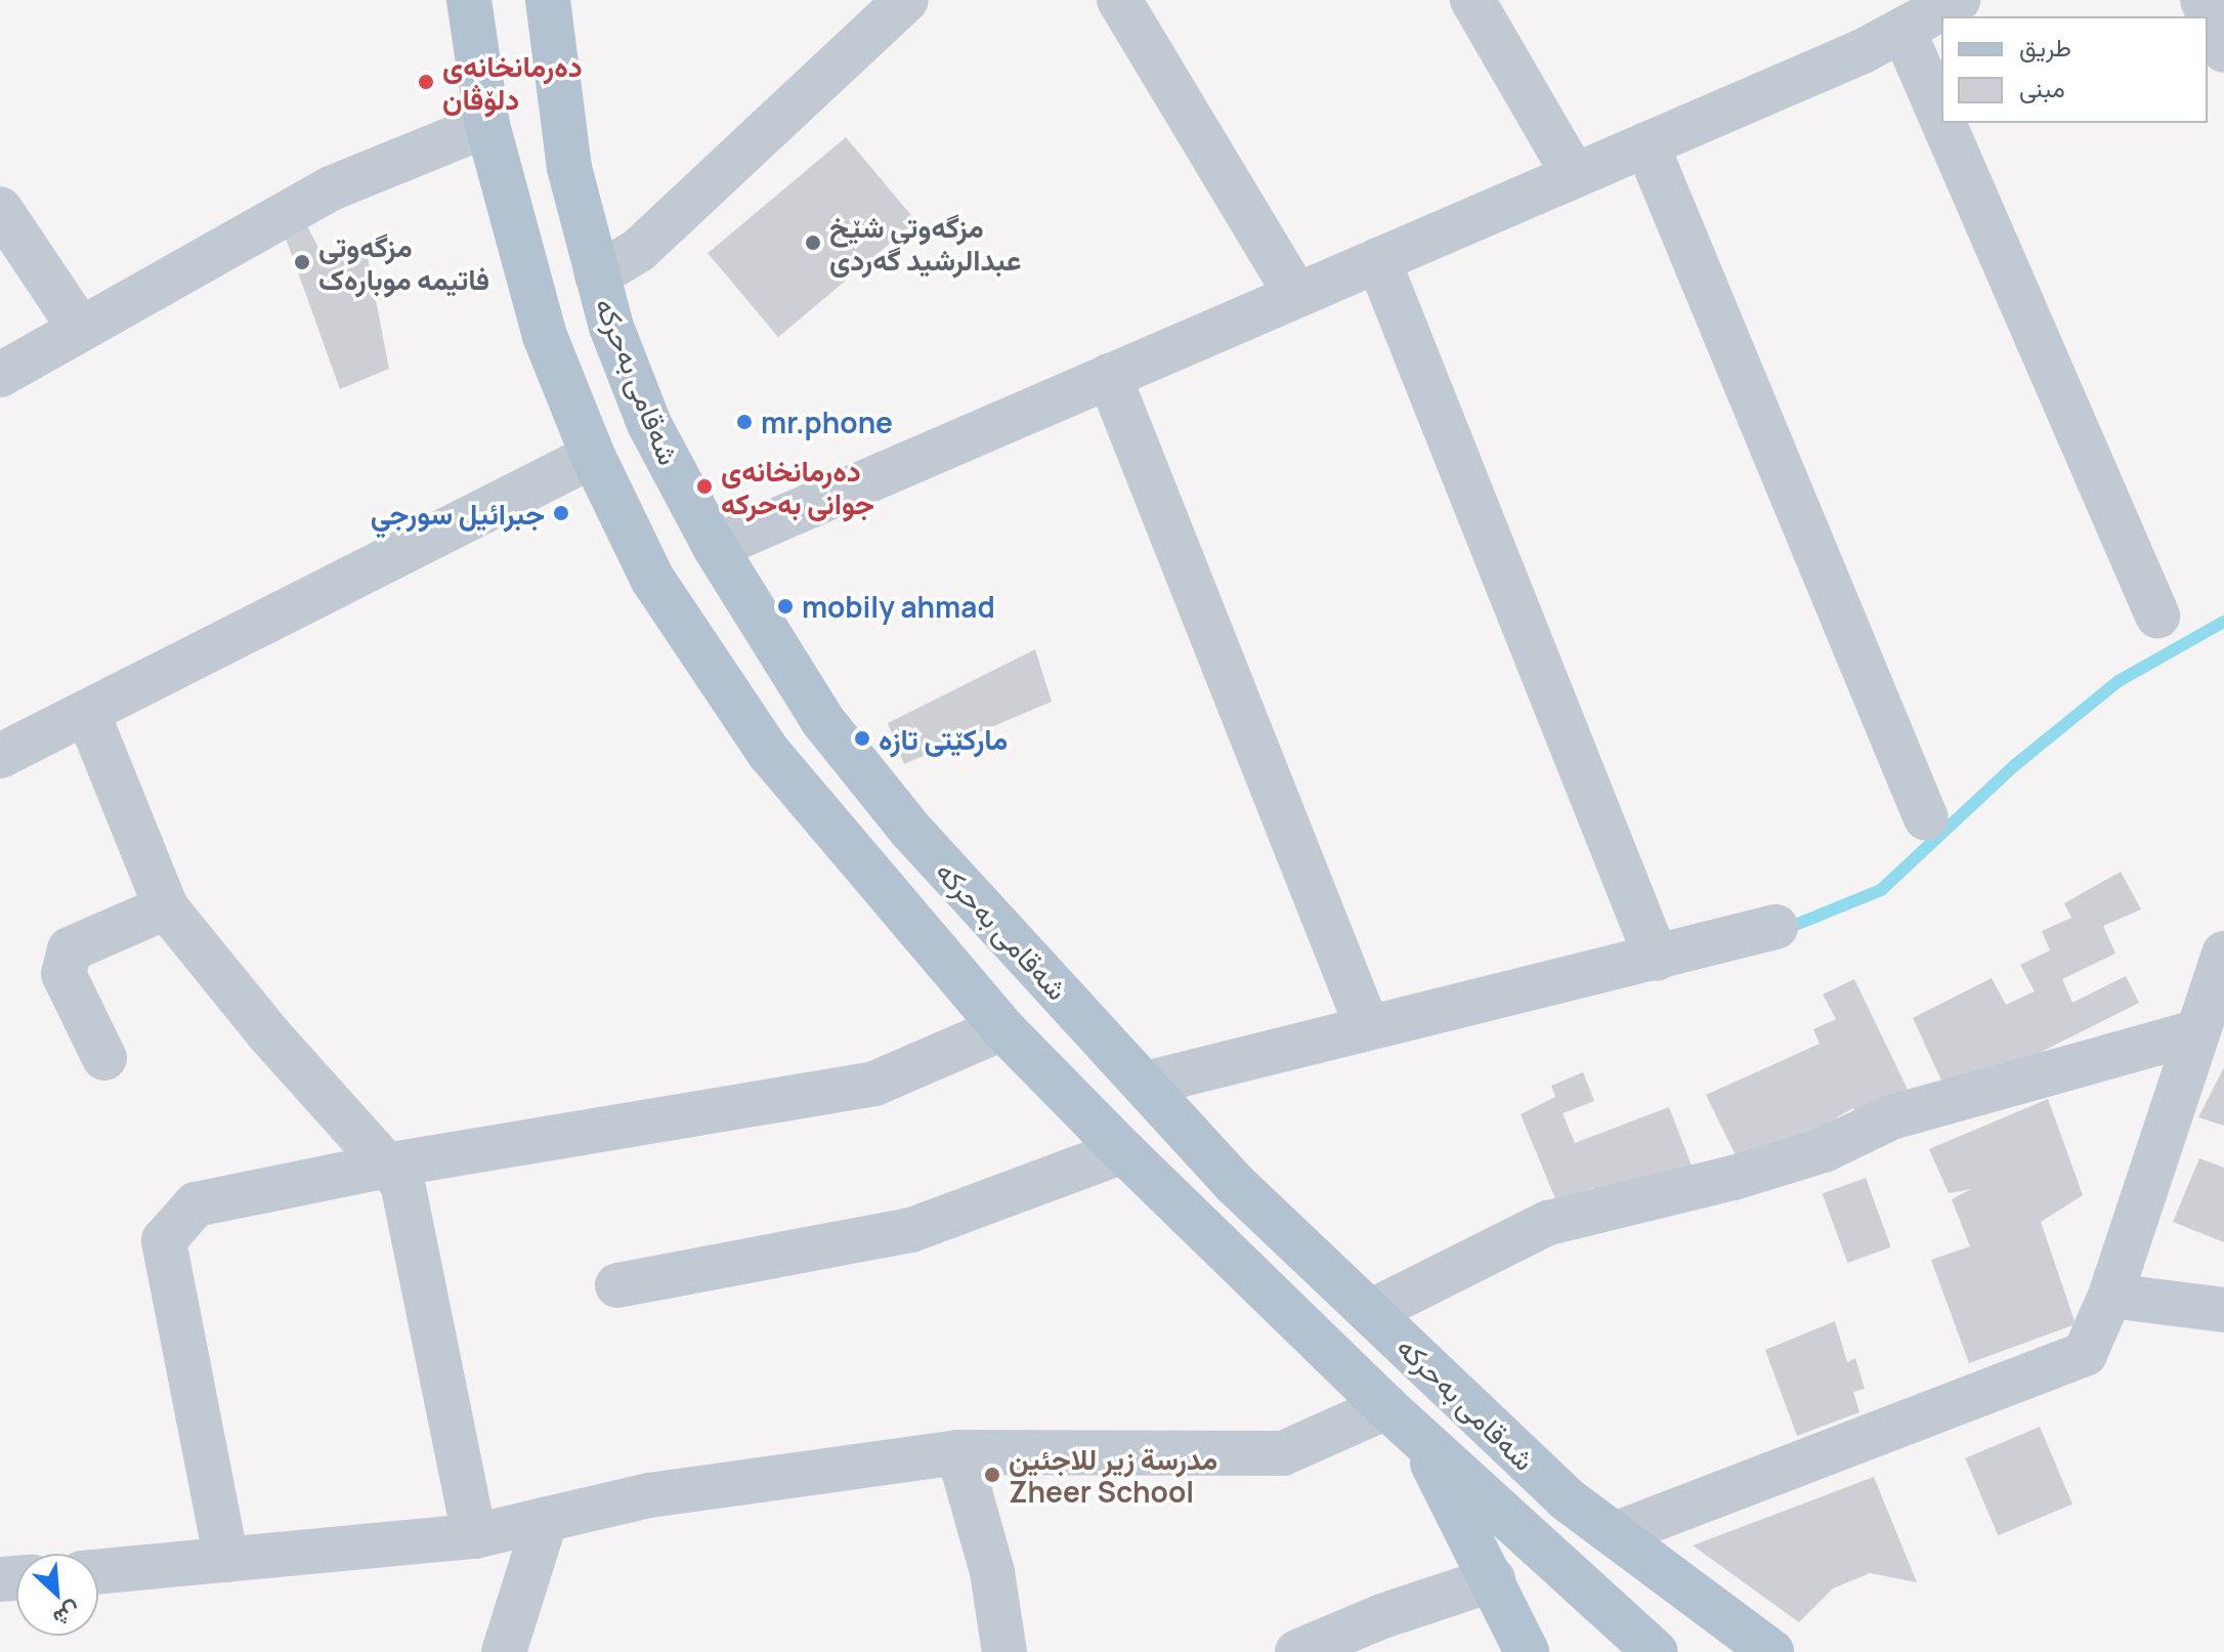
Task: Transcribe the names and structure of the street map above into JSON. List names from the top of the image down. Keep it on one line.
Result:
{"streets":{"main road":["شەقامی بەحرکە"]},"places":["دەرمانخانەی دلۆڤان","مزگەوتی شێخ عبدالرشید گەردی","مزگەوتی فاتیمە موبارەک","mr.phone","دەرمانخانەی جوانی بەحرکە","جبرائيل سورجي","mobily ahmad","مارکێتی تازە","مدرسة زير للاجئين Zheer School"],"legend":["طريق","مبنى"],"north":"bottom right"}
